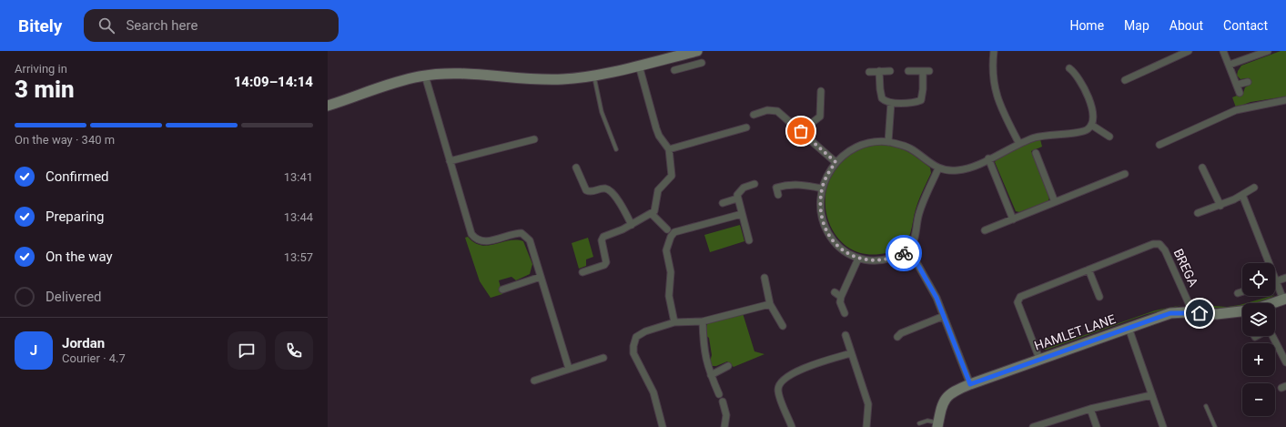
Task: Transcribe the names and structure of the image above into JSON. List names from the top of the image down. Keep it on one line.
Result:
{"streets":{"street":["BREGA","HAMLET LANE"]},"crossings":[["BREGA","HAMLET LANE"]],"page":{"header":"Bitely","search":"Search here","nav":["Home","Map","About","Contact"],"heading":["3 min","Arriving in","14:09–14:14"],"panel":["Jordan","Courier · 4.7"],"bar":"On the way · 340 m","list":[["Confirmed","13:41"],["Preparing","13:44"],["On the way","13:57"],"Delivered"],"map_buttons":["+","−"],"round":"J"}}
